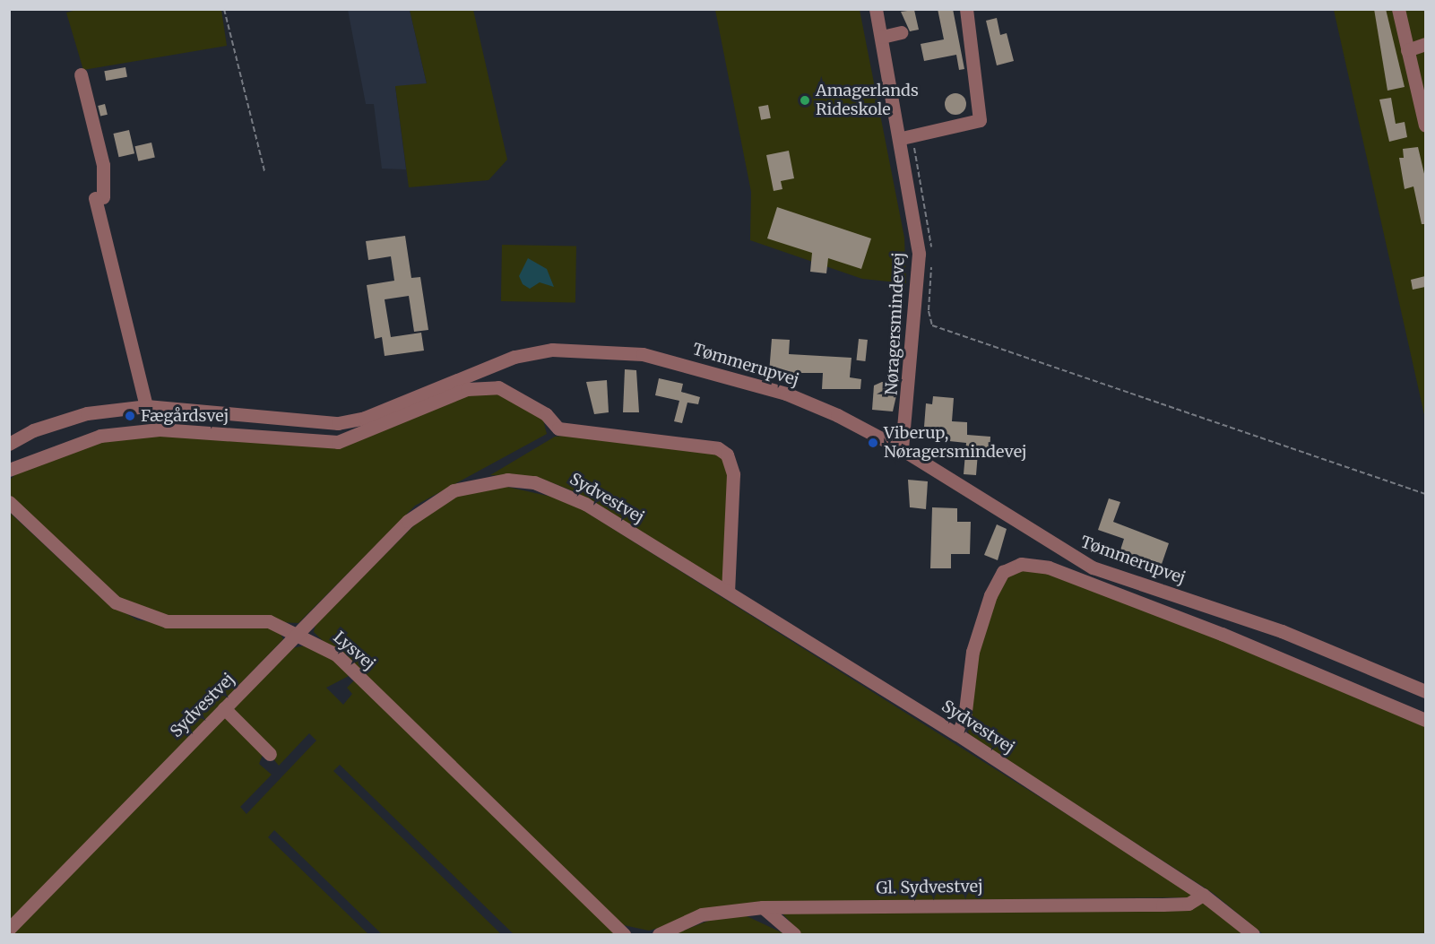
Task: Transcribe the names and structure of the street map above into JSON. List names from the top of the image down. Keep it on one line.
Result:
{"streets":{"street":["Nøragersmindevej","Tømmerupvej","Sydvestvej","Lysvej","Gl. Sydvestvej"]},"crossings":[["Nøragersmindevej","Tømmerupvej"],["Sydvestvej","Lysvej"],["Sydvestvej","Gl. Sydvestvej"]],"places":["Amagerlands Rideskole","Fægårdsvej","Viberup, Nøragersmindevej"]}
